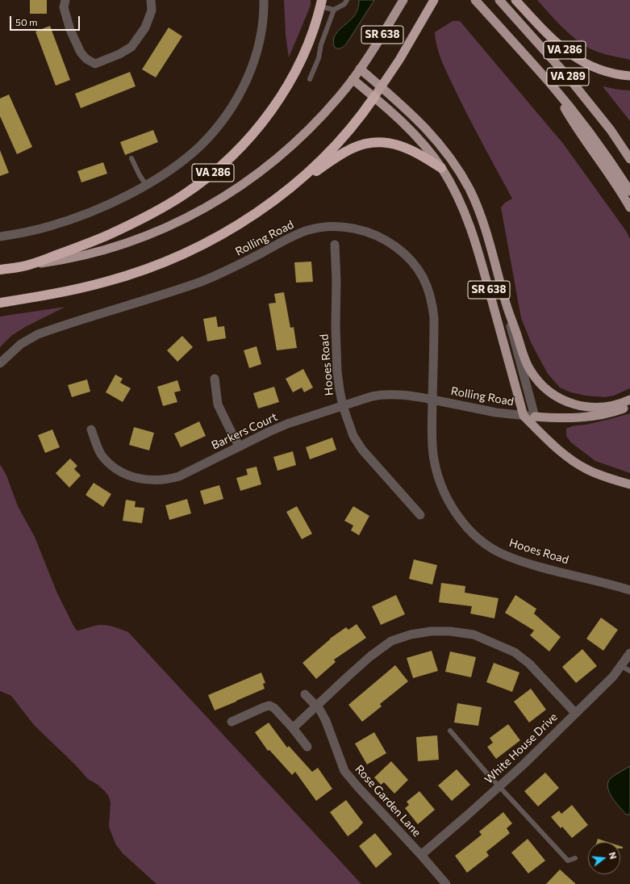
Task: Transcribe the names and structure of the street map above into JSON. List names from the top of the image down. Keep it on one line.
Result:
{"streets":{"highway":["VA 286"],"main road":["SR 638","VA 289","Rolling Road"],"street":["Hooes Road","Barkers Court","White House Drive","Rose Garden Lane"]},"crossings":[["SR 638","Rolling Road"],["Rolling Road","Hooes Road"],["Rolling Road","Barkers Court"],["Hooes Road","Barkers Court"],["White House Drive","Rose Garden Lane"]],"scale_bar":"50 m","north":"right"}
